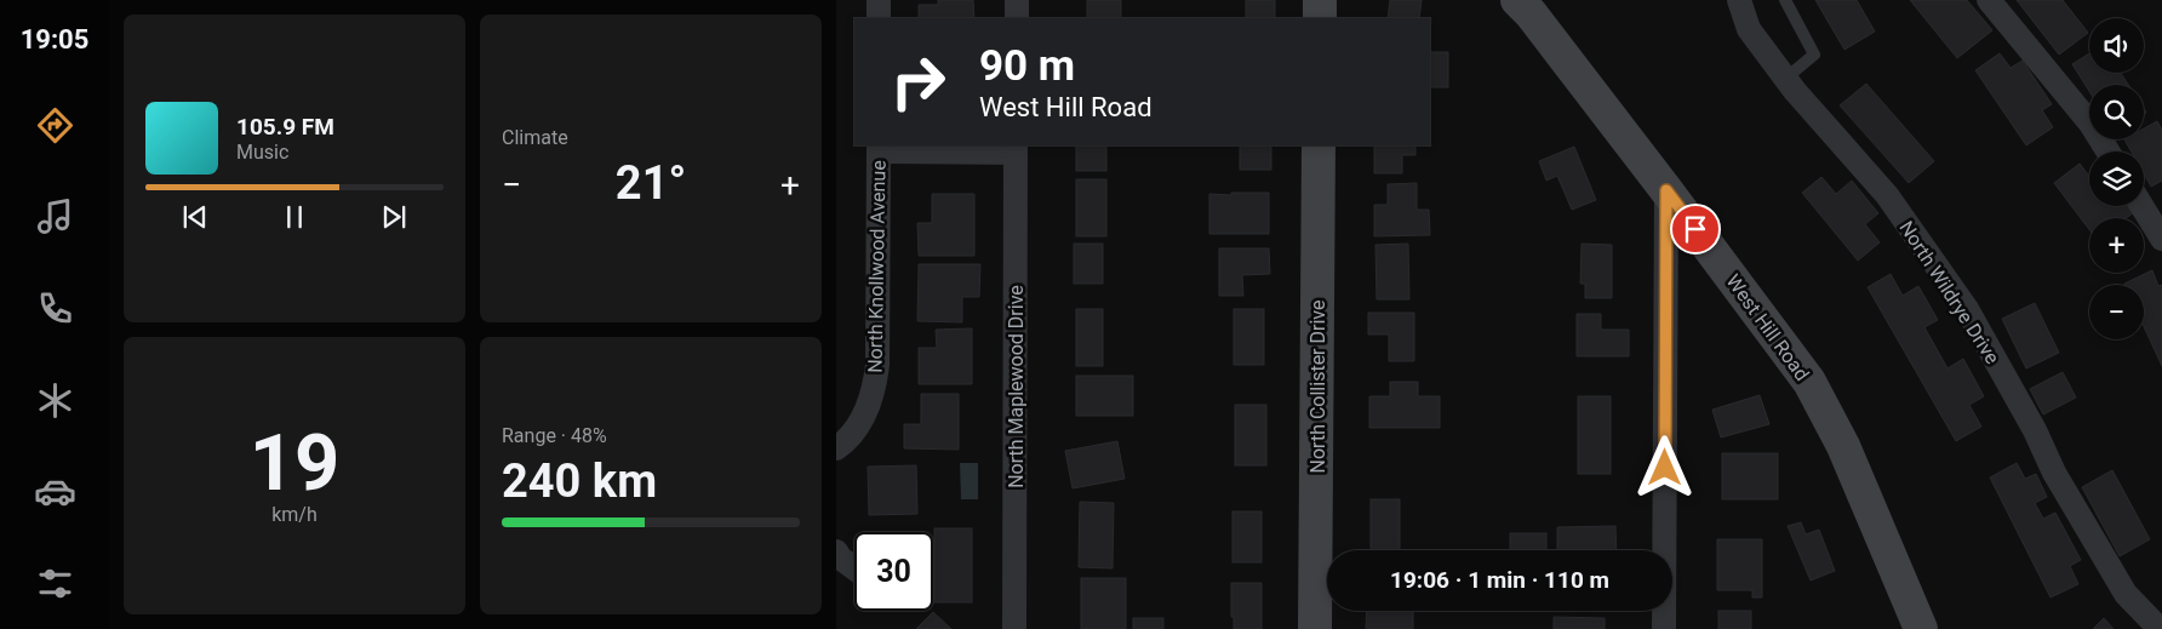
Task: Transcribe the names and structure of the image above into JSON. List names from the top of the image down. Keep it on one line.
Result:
{"streets":{"street":["North Knollwood Avenue","North Wildrye Drive","West Hill Road","North Maplewood Drive","North Collister Drive"]},"page":{"tabs":"19:05","tile":["Climate",["19","km/h"],["Range · 48%","240 km"]],"map_buttons":["+","−"],"turn":["90 m","West Hill Road"],"song":["105.9 FM","Music"],"heat":["−","21°","+"],"limit":"30","trip":"19:06 · 1 min · 110 m"}}
